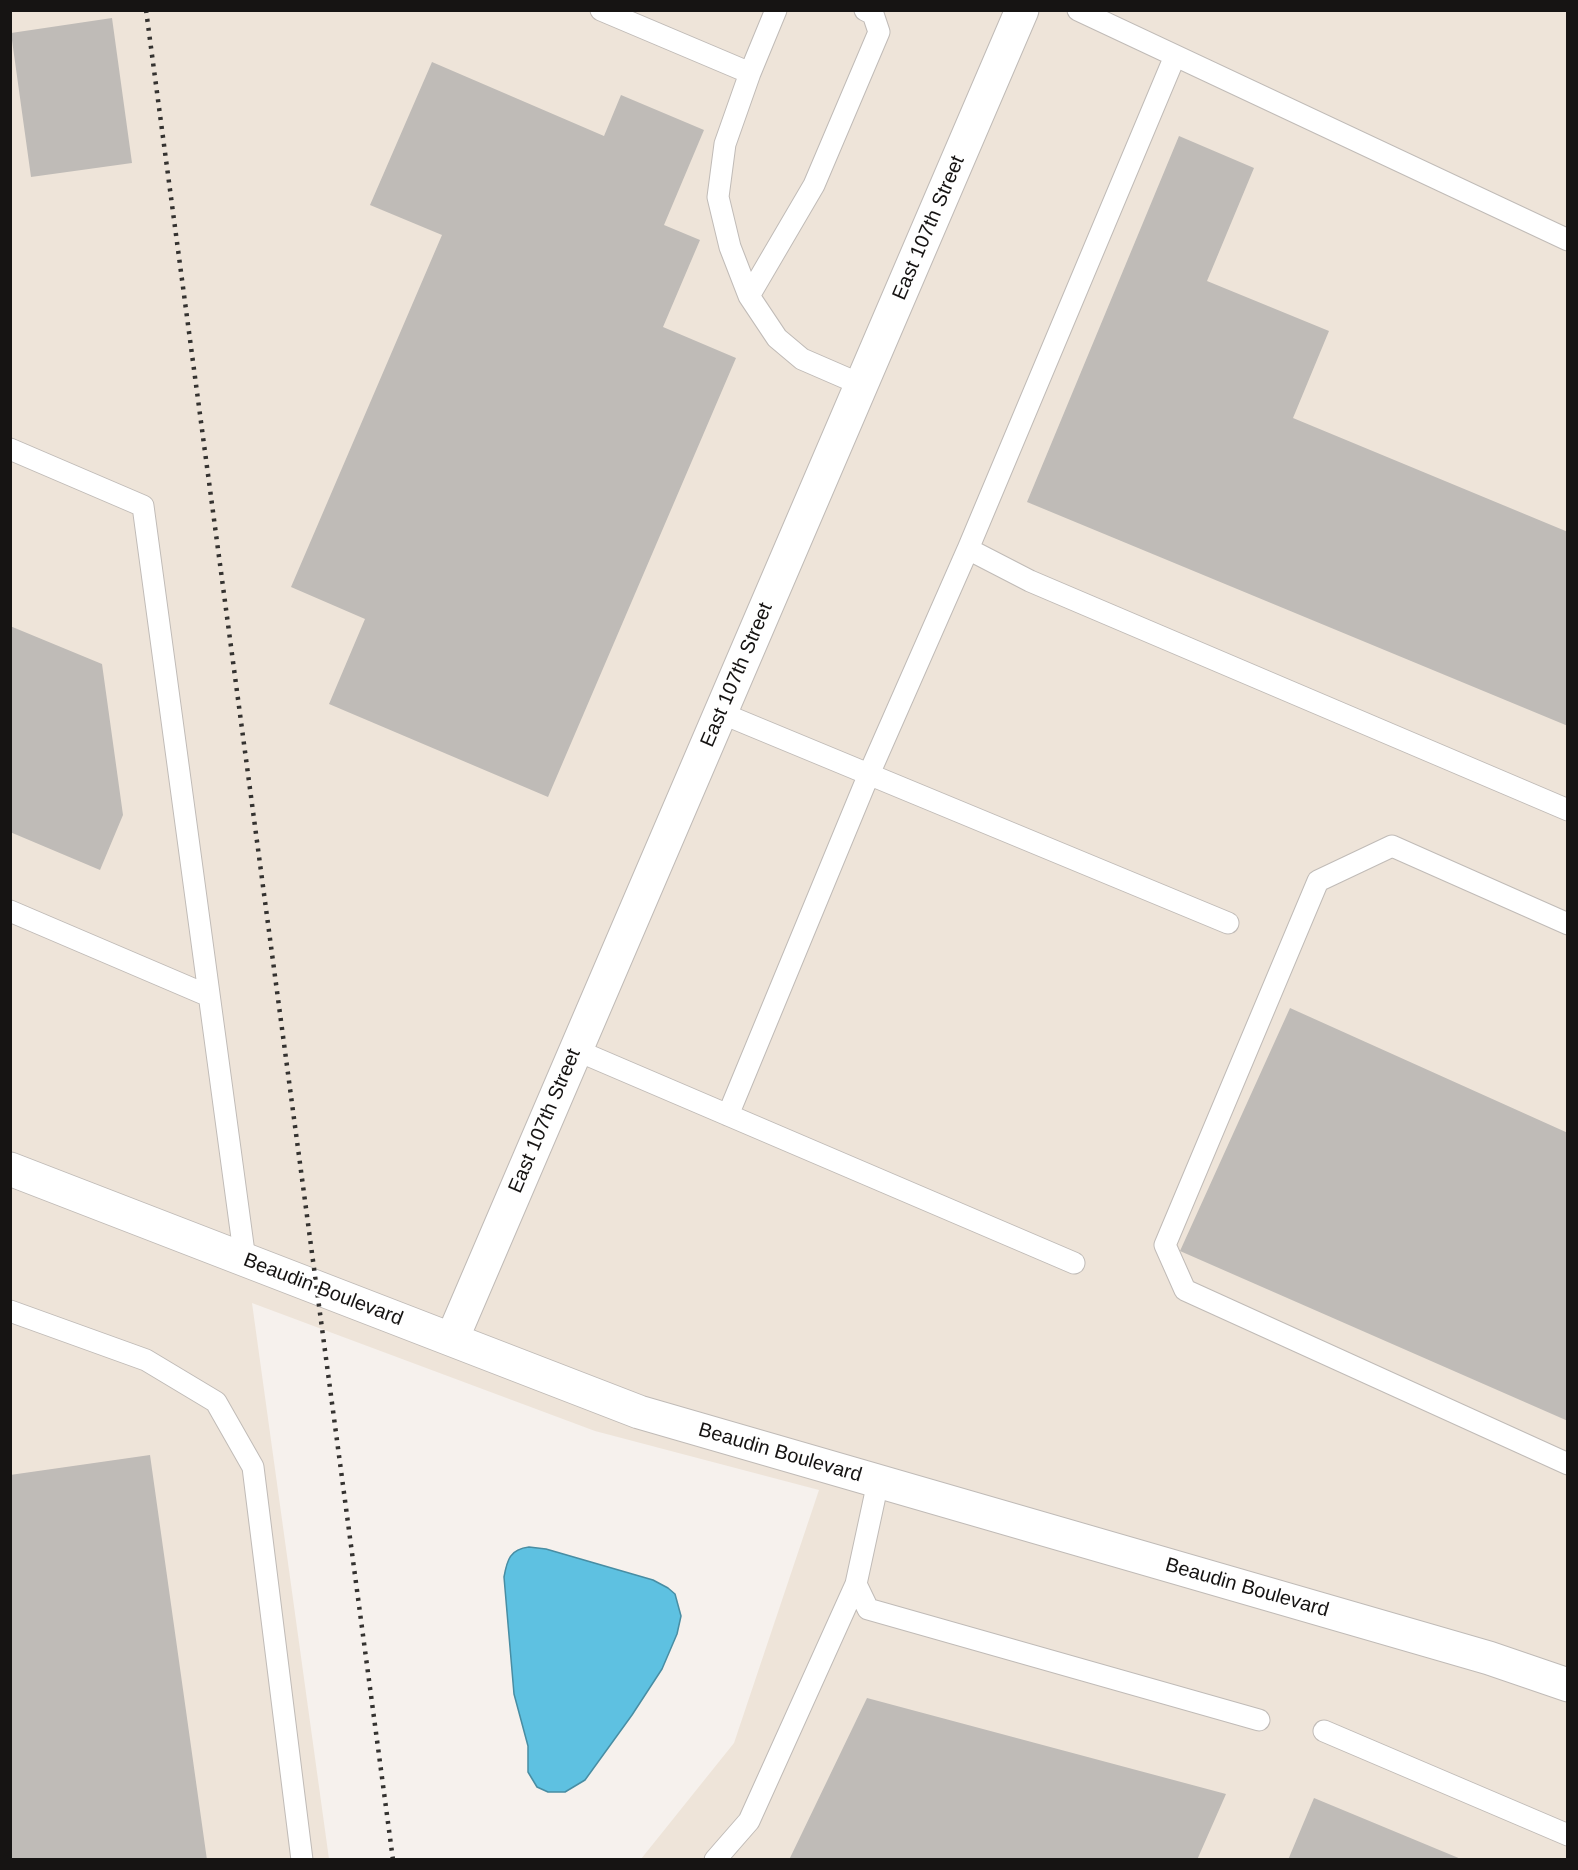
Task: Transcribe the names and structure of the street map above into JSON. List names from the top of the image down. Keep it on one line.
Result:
{"streets":{"street":["East 107th Street","Beaudin Boulevard"]},"crossings":[["East 107th Street","Beaudin Boulevard"]]}
